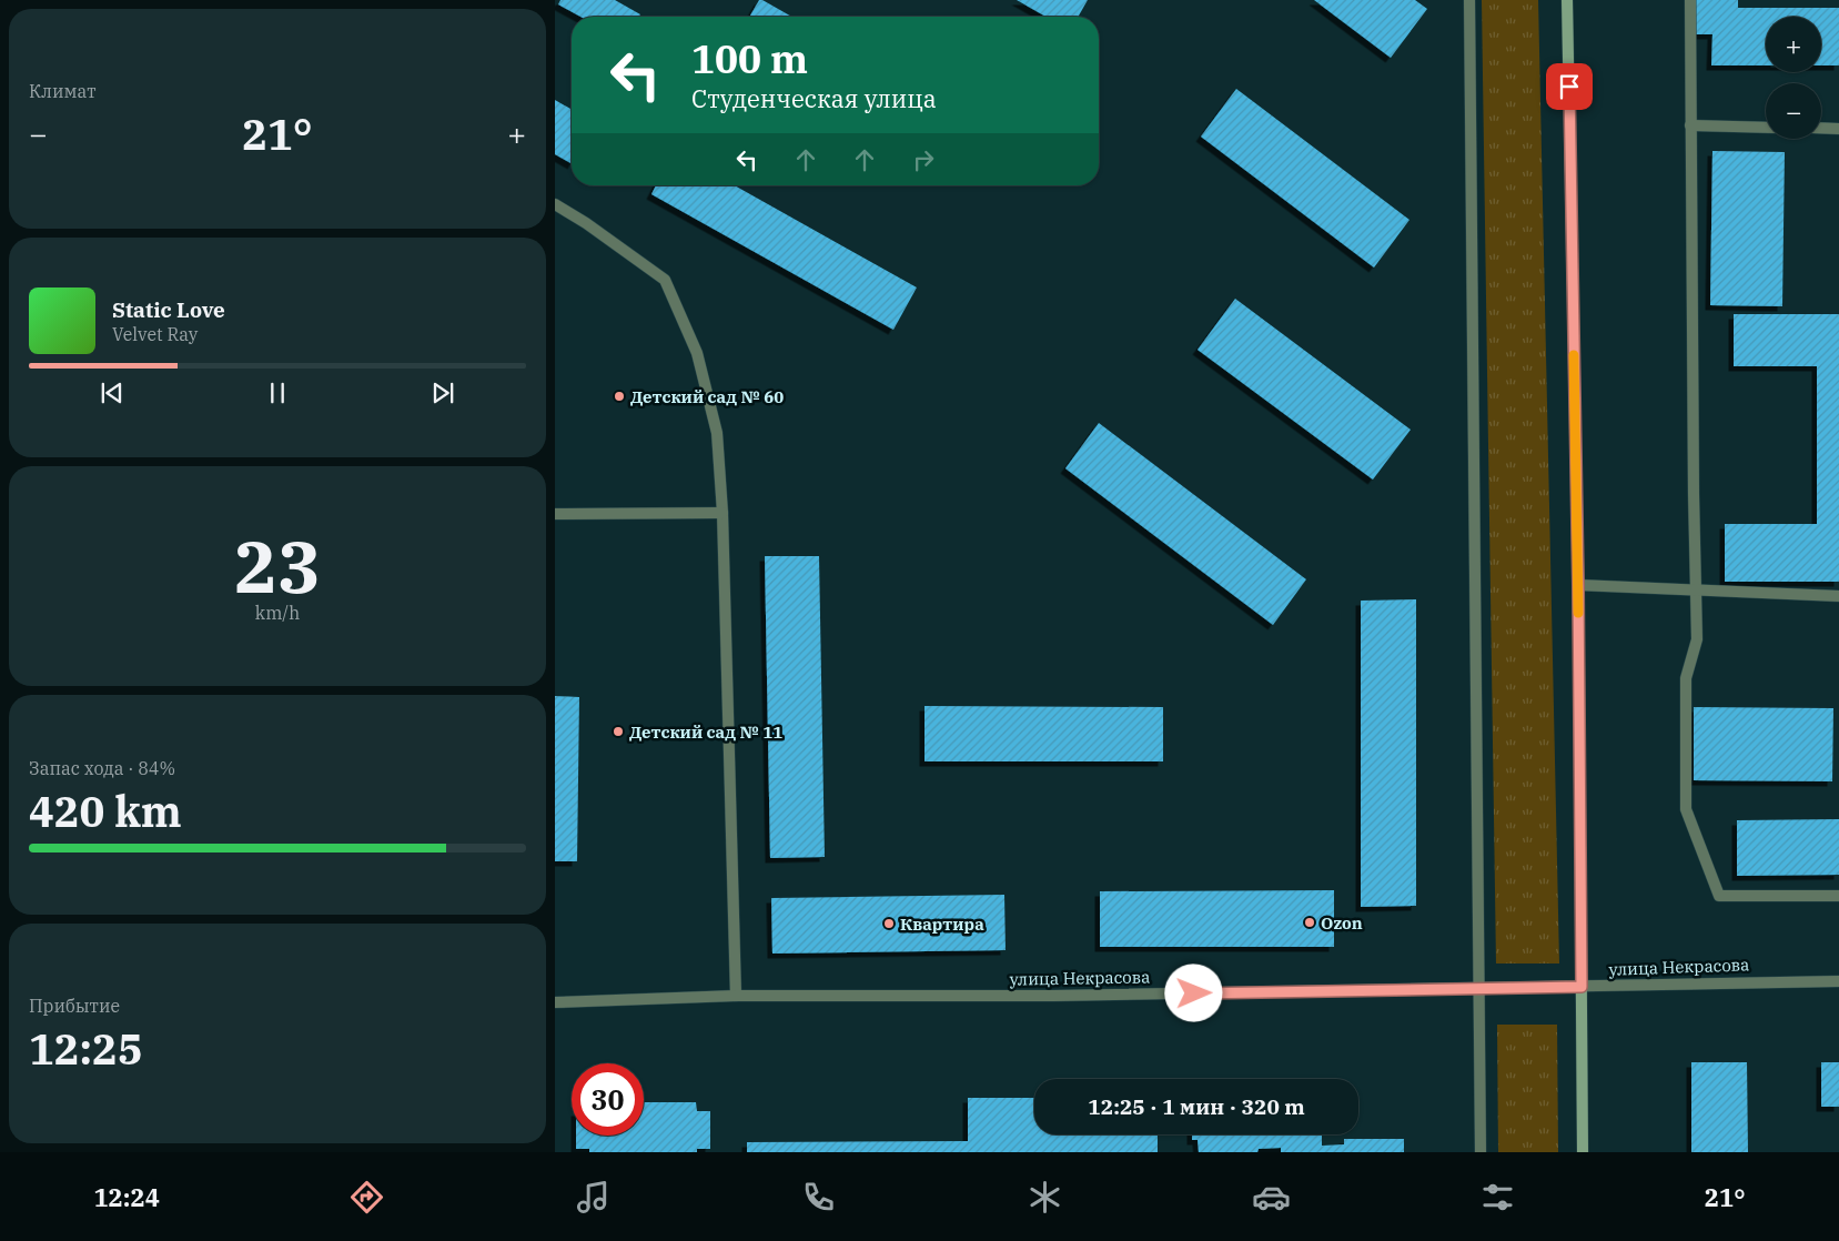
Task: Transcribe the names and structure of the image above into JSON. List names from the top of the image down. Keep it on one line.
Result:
{"streets":{"street":["улица Некрасова"]},"places":["Детский сад № 60","Детский сад № 11","Ozon","Квартира"],"page":{"tile":["Климат",["23","km/h"],["Запас хода · 84%","420 km"],["Прибытие","12:25"]],"map_buttons":["+","−"],"turn":["100 m","Студенческая улица"],"heat":["−","21°","+"],"song":["Static Love","Velvet Ray"],"limit":"30","trip":"12:25 · 1 мин · 320 m","tabs":["12:24","21°"]}}
